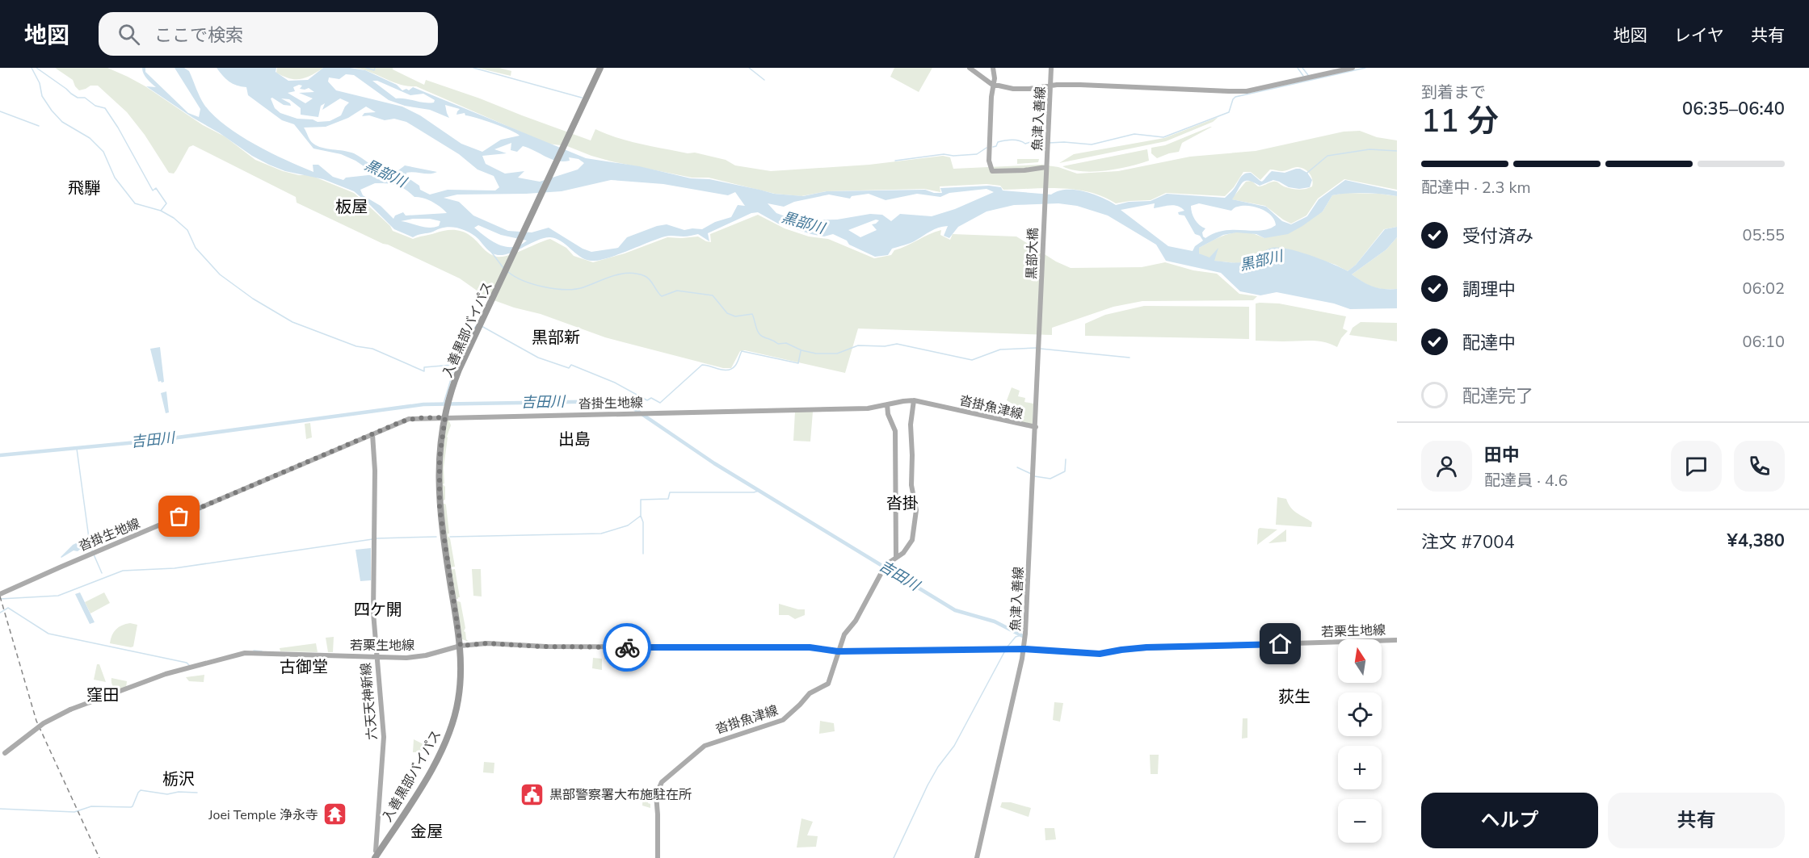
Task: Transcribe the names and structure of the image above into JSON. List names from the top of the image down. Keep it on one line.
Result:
{"streets":{"highway":["入善黒部バイパス"],"main road":["魚津入善線","黒部大橋","沓掛生地線","沓掛魚津線","若栗生地線","六天天神新線"]},"crossings":[["魚津入善線","黒部大橋"],["魚津入善線","沓掛魚津線"],["魚津入善線","若栗生地線"],["入善黒部バイパス","沓掛生地線"],["入善黒部バイパス","若栗生地線"],["入善黒部バイパス","六天天神新線"],["沓掛生地線","沓掛魚津線"],["沓掛生地線","六天天神新線"],["沓掛魚津線","若栗生地線"],["若栗生地線","六天天神新線"]],"districts":["飛騨","板屋","黒部新","出島","沓掛","四ケ開","古御堂","窪田","荻生","栃沢","金屋"],"water":["黒部川","吉田川"],"places":{"public building":["黒部警察署大布施駐在所"],"temple":["Joei Temple 浄永寺"]},"north":"top","page":{"header":"地図","search":"ここで検索","nav":["地図","レイヤ","共有"],"heading":["11 分","到着まで","06:35–06:40"],"panel":["田中","配達員 · 4.6","注文 #7004","¥4,380"],"bar":"配達中 · 2.3 km","list":[["受付済み","05:55"],["調理中","06:02"],["配達中","06:10"],"配達完了"],"map_buttons":["+","−"],"buttons":["ヘルプ","共有"]}}
